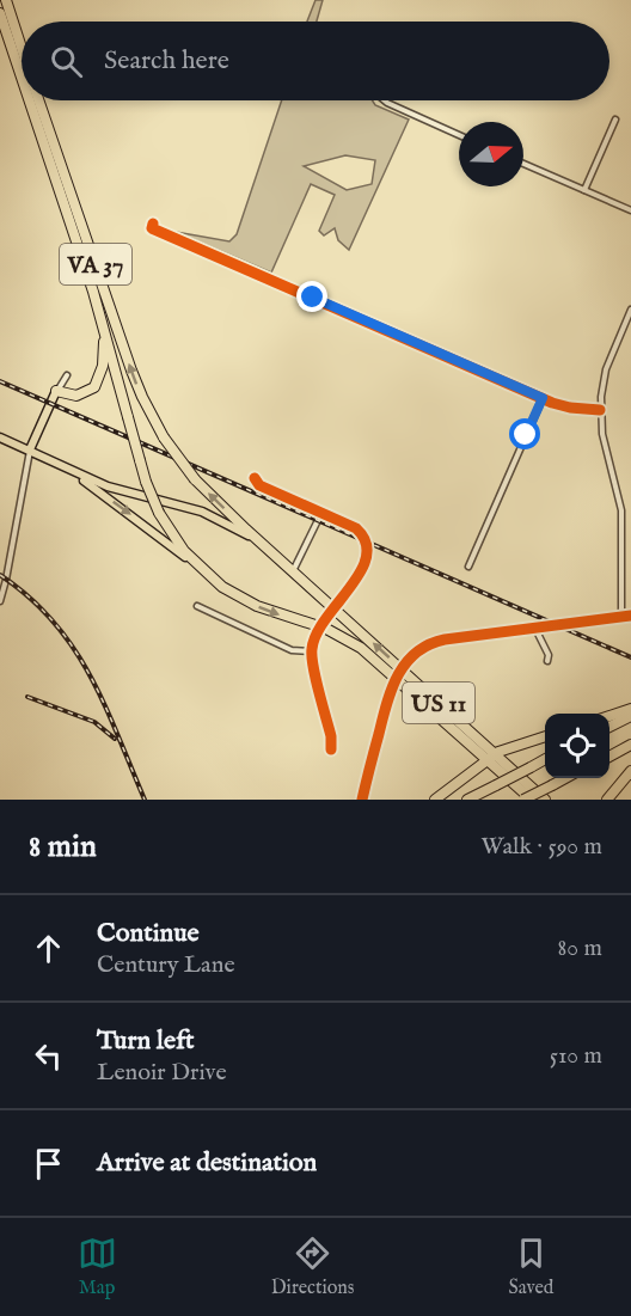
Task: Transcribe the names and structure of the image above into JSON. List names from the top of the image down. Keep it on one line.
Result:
{"streets":{"highway":["VA 37","US 11"]},"crossings":[["VA 37","US 11"]],"north":"right","page":{"search":"Search here","heading":["8 min","Walk · 590 m"],"list":[["Continue","Century Lane","80 m"],["Turn left","Lenoir Drive","510 m"],"Arrive at destination"],"nav":["Map","Directions","Saved"]}}
